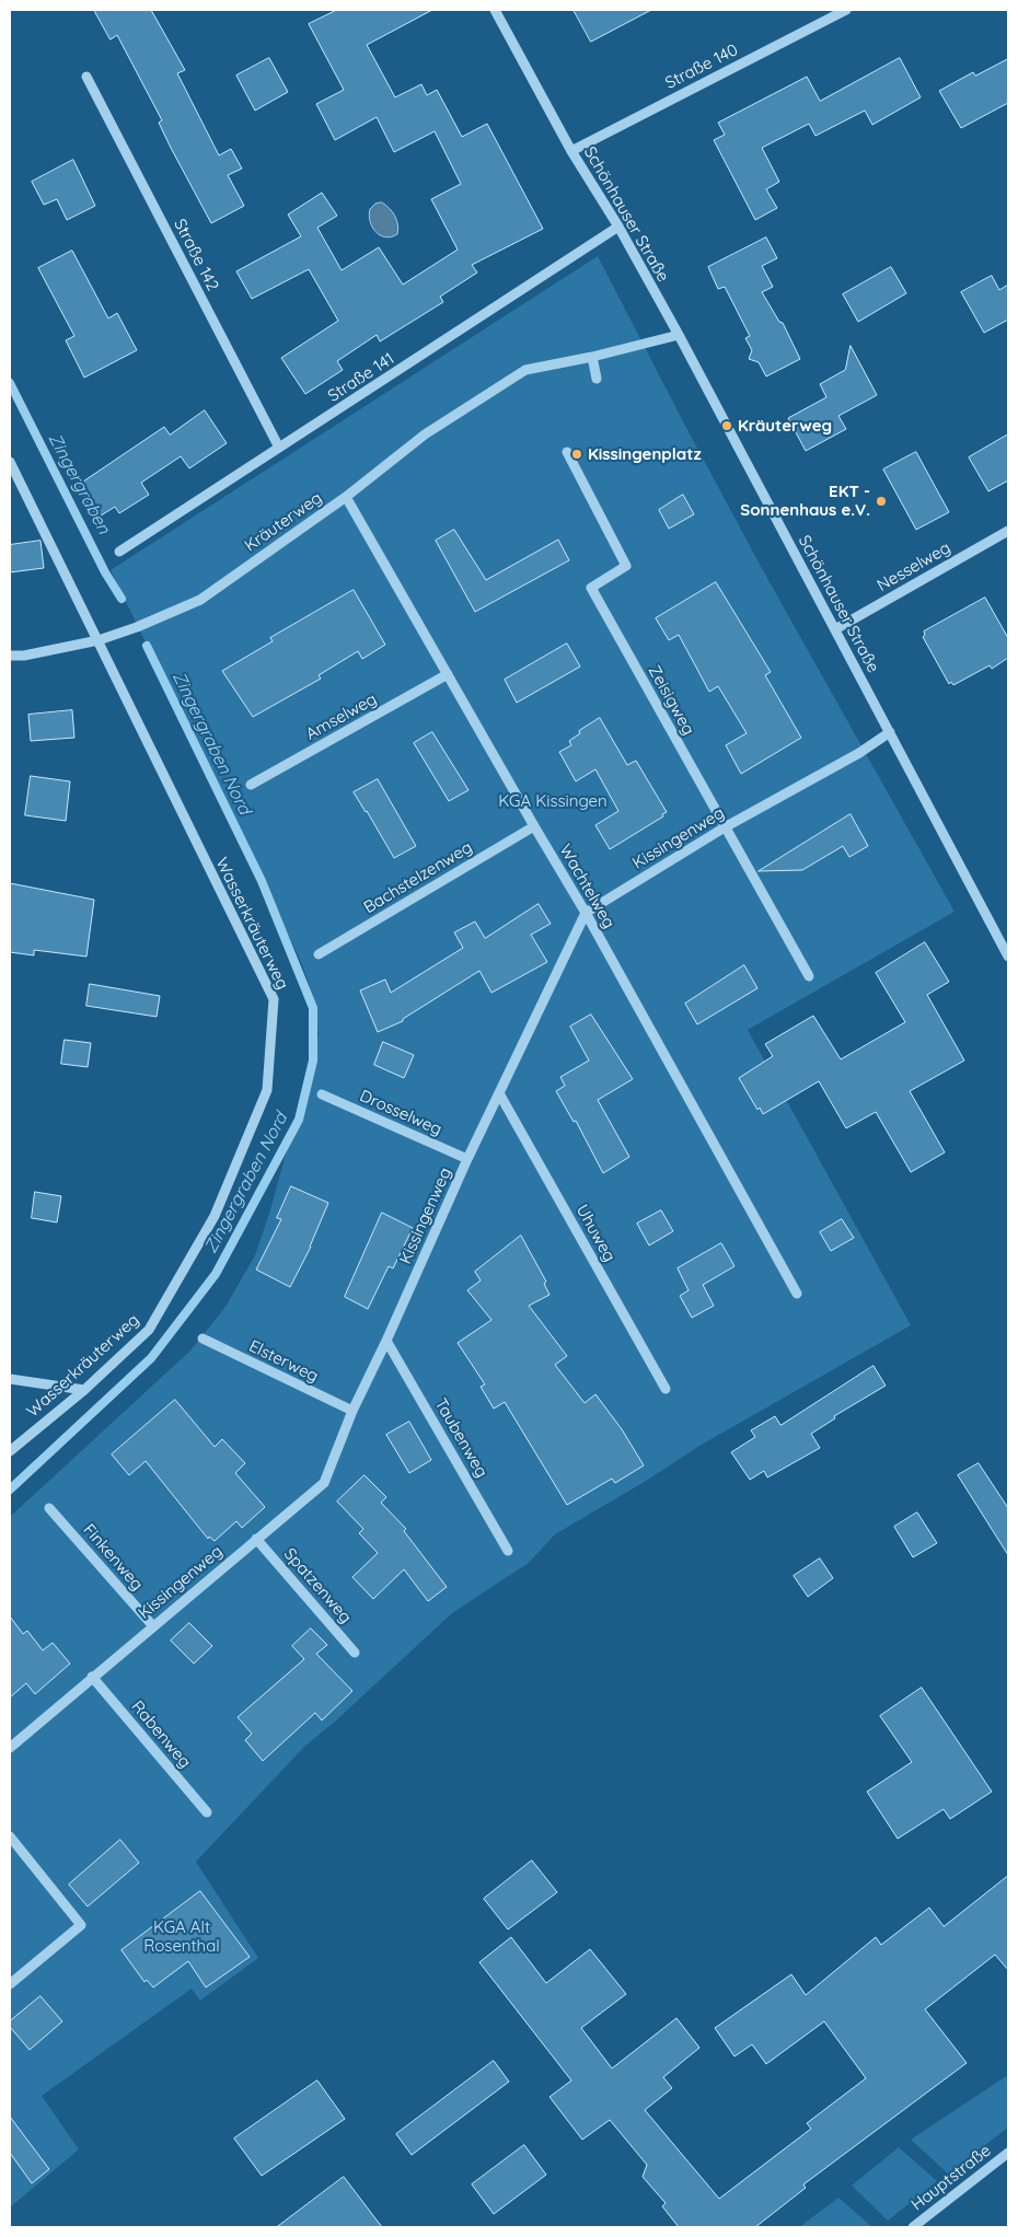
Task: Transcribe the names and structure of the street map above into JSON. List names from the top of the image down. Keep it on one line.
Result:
{"streets":{"street":["Straße 140","Schönhauser Straße","Straße 142","Straße 141","Kräuterweg","Nesselweg","Zeisigweg","Amselweg","Kissingenweg","Bachstelzenweg","Wachtelweg","Wasserkräuterweg","Drosselweg","Uhuweg","Elsterweg","Taubenweg","Finkenweg","Spatzenweg","Rabenweg","Hauptstraße"]},"crossings":[["Straße 140","Schönhauser Straße"],["Schönhauser Straße","Straße 141"],["Schönhauser Straße","Kräuterweg"],["Schönhauser Straße","Nesselweg"],["Schönhauser Straße","Kissingenweg"],["Straße 142","Straße 141"],["Kräuterweg","Wachtelweg"],["Kräuterweg","Wasserkräuterweg"],["Zeisigweg","Kissingenweg"],["Amselweg","Wachtelweg"],["Kissingenweg","Wachtelweg"],["Kissingenweg","Drosselweg"],["Kissingenweg","Uhuweg"],["Kissingenweg","Elsterweg"],["Kissingenweg","Taubenweg"],["Kissingenweg","Finkenweg"],["Kissingenweg","Spatzenweg"],["Kissingenweg","Rabenweg"],["Bachstelzenweg","Wachtelweg"]],"water":["Zingergraben","Zingergraben Nord"],"parks":["KGA Kissingen","KGA Alt Rosenthal"],"places":["Kräuterweg","Kissingenplatz","EKT - Sonnenhaus e.V."]}
